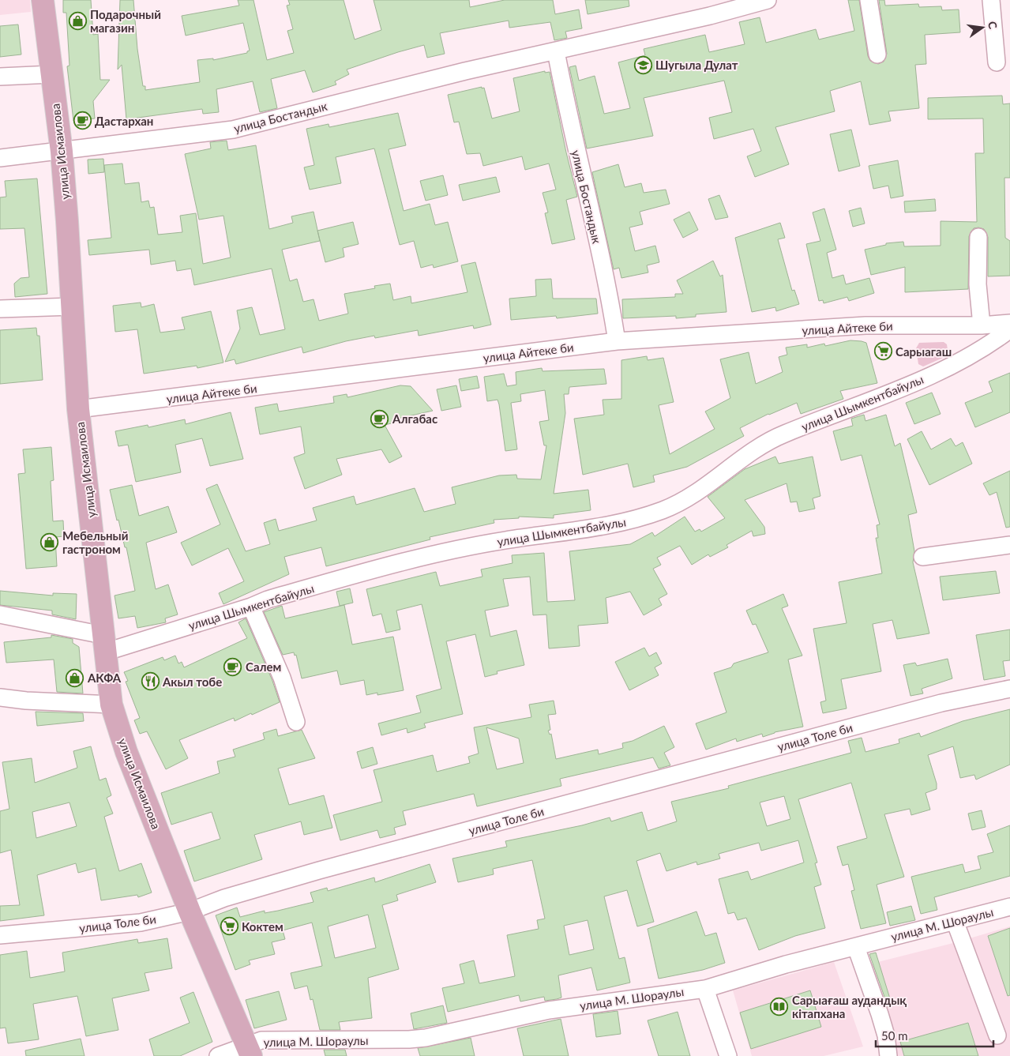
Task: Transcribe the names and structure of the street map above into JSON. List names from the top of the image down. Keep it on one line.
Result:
{"streets":{"main road":["улица Исмаилова"],"street":["улица Бостандык","улица Айтеке би","улица Шымкентбайулы","улица Толе би","улица М. Шораулы"]},"crossings":[["улица Бостандык","улица Исмаилова"],["улица Бостандык","улица Айтеке би"],["улица Исмаилова","улица Айтеке би"],["улица Исмаилова","улица Шымкентбайулы"],["улица Исмаилова","улица Толе би"],["улица Исмаилова","улица М. Шораулы"]],"places":{"shop":["Подарочный магазин","Мебельный гастроном","АКФА"],"school or university":["Шугыла Дулат"],"cafe":["Дастархан","Алгабас","Салем"],"supermarket":["Сарыагаш","Коктем"],"restaurant":["Акыл тобе"],"library":["Сарыағаш аудандық кітапхана"]},"scale_bar":"50 m","north":"right"}
